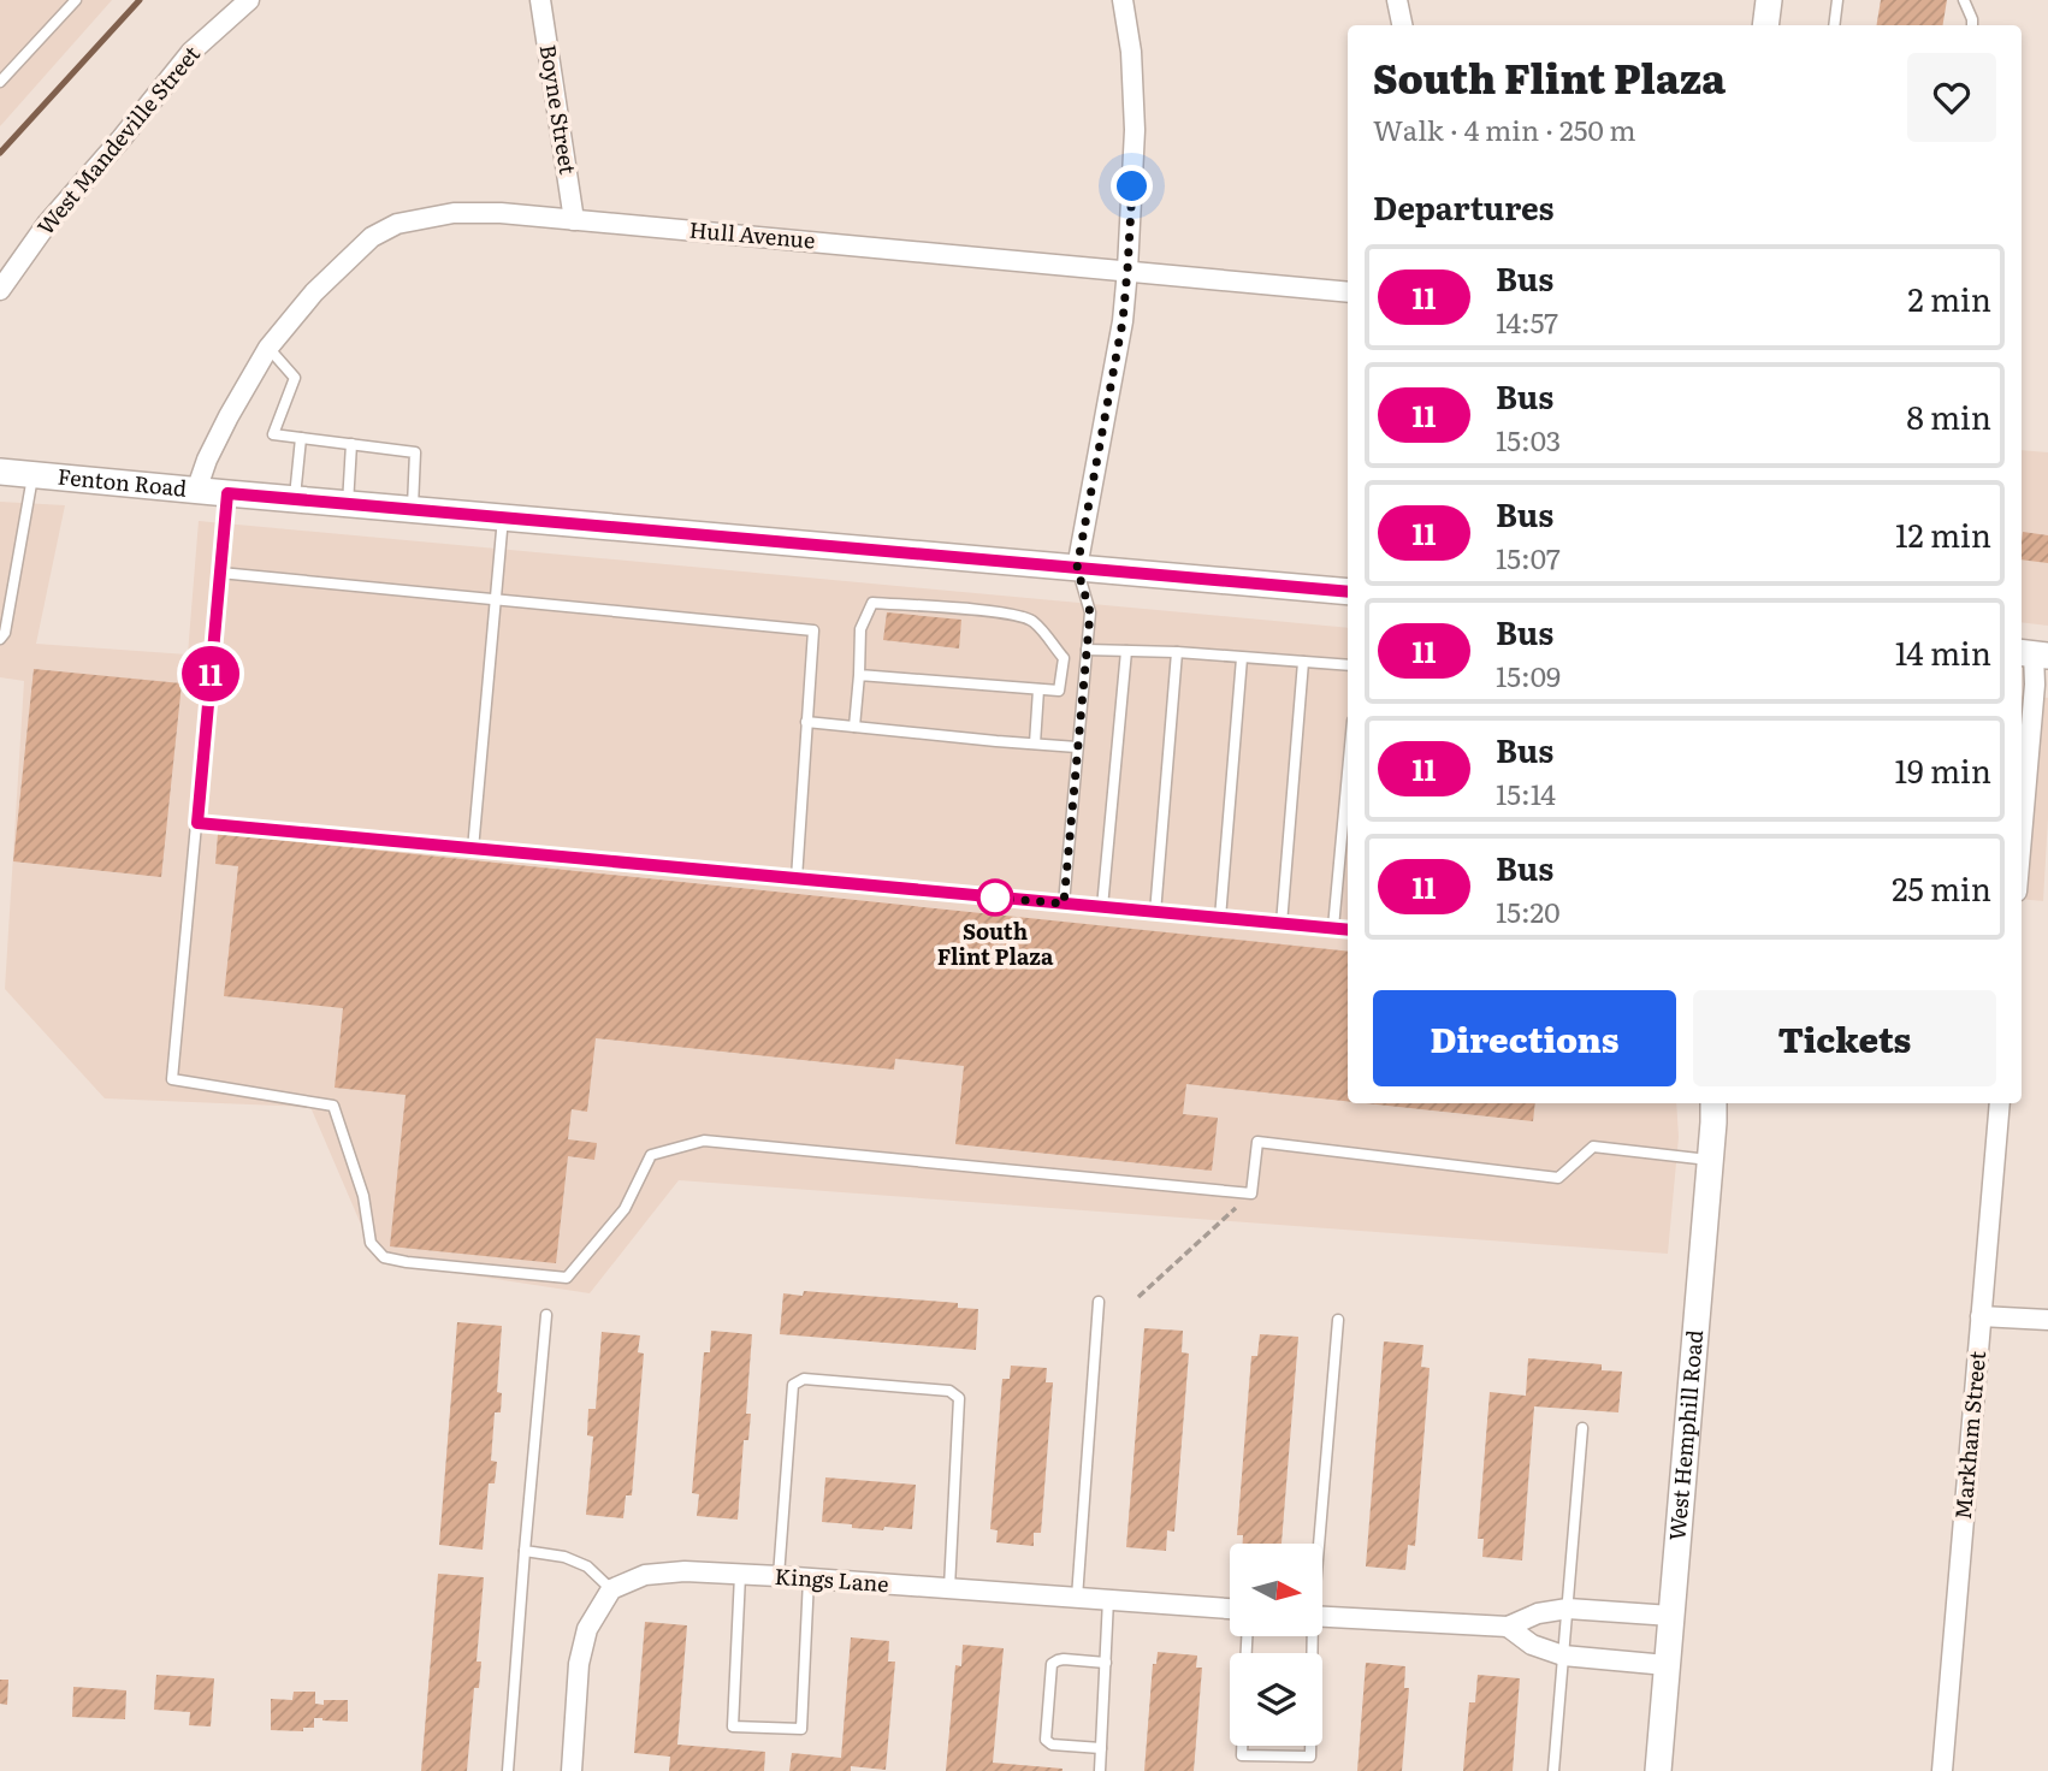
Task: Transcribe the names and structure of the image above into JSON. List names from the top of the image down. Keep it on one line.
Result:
{"streets":{"street":["Boyne Street","West Mandeville Street","Hull Avenue","Fenton Road","West Hemphill Road","Markham Street","Kings Lane"]},"crossings":[["Boyne Street","Hull Avenue"],["Hull Avenue","Fenton Road"]],"places":["South Flint Plaza"],"lines":["bus line 11"],"north":"right","page":{"on_map":"11","heading":[["South Flint Plaza","Walk · 4 min · 250 m"],"Departures"],"list":[{"mark":"11","name":"Bus","note":"14:57","value":"2 min"},{"mark":"11","name":"Bus","note":"15:03","value":"8 min"},{"mark":"11","name":"Bus","note":"15:07","value":"12 min"},{"mark":"11","name":"Bus","note":"15:09","value":"14 min"},{"mark":"11","name":"Bus","note":"15:14","value":"19 min"},{"mark":"11","name":"Bus","note":"15:20","value":"25 min"}],"buttons":["Directions","Tickets"]}}
